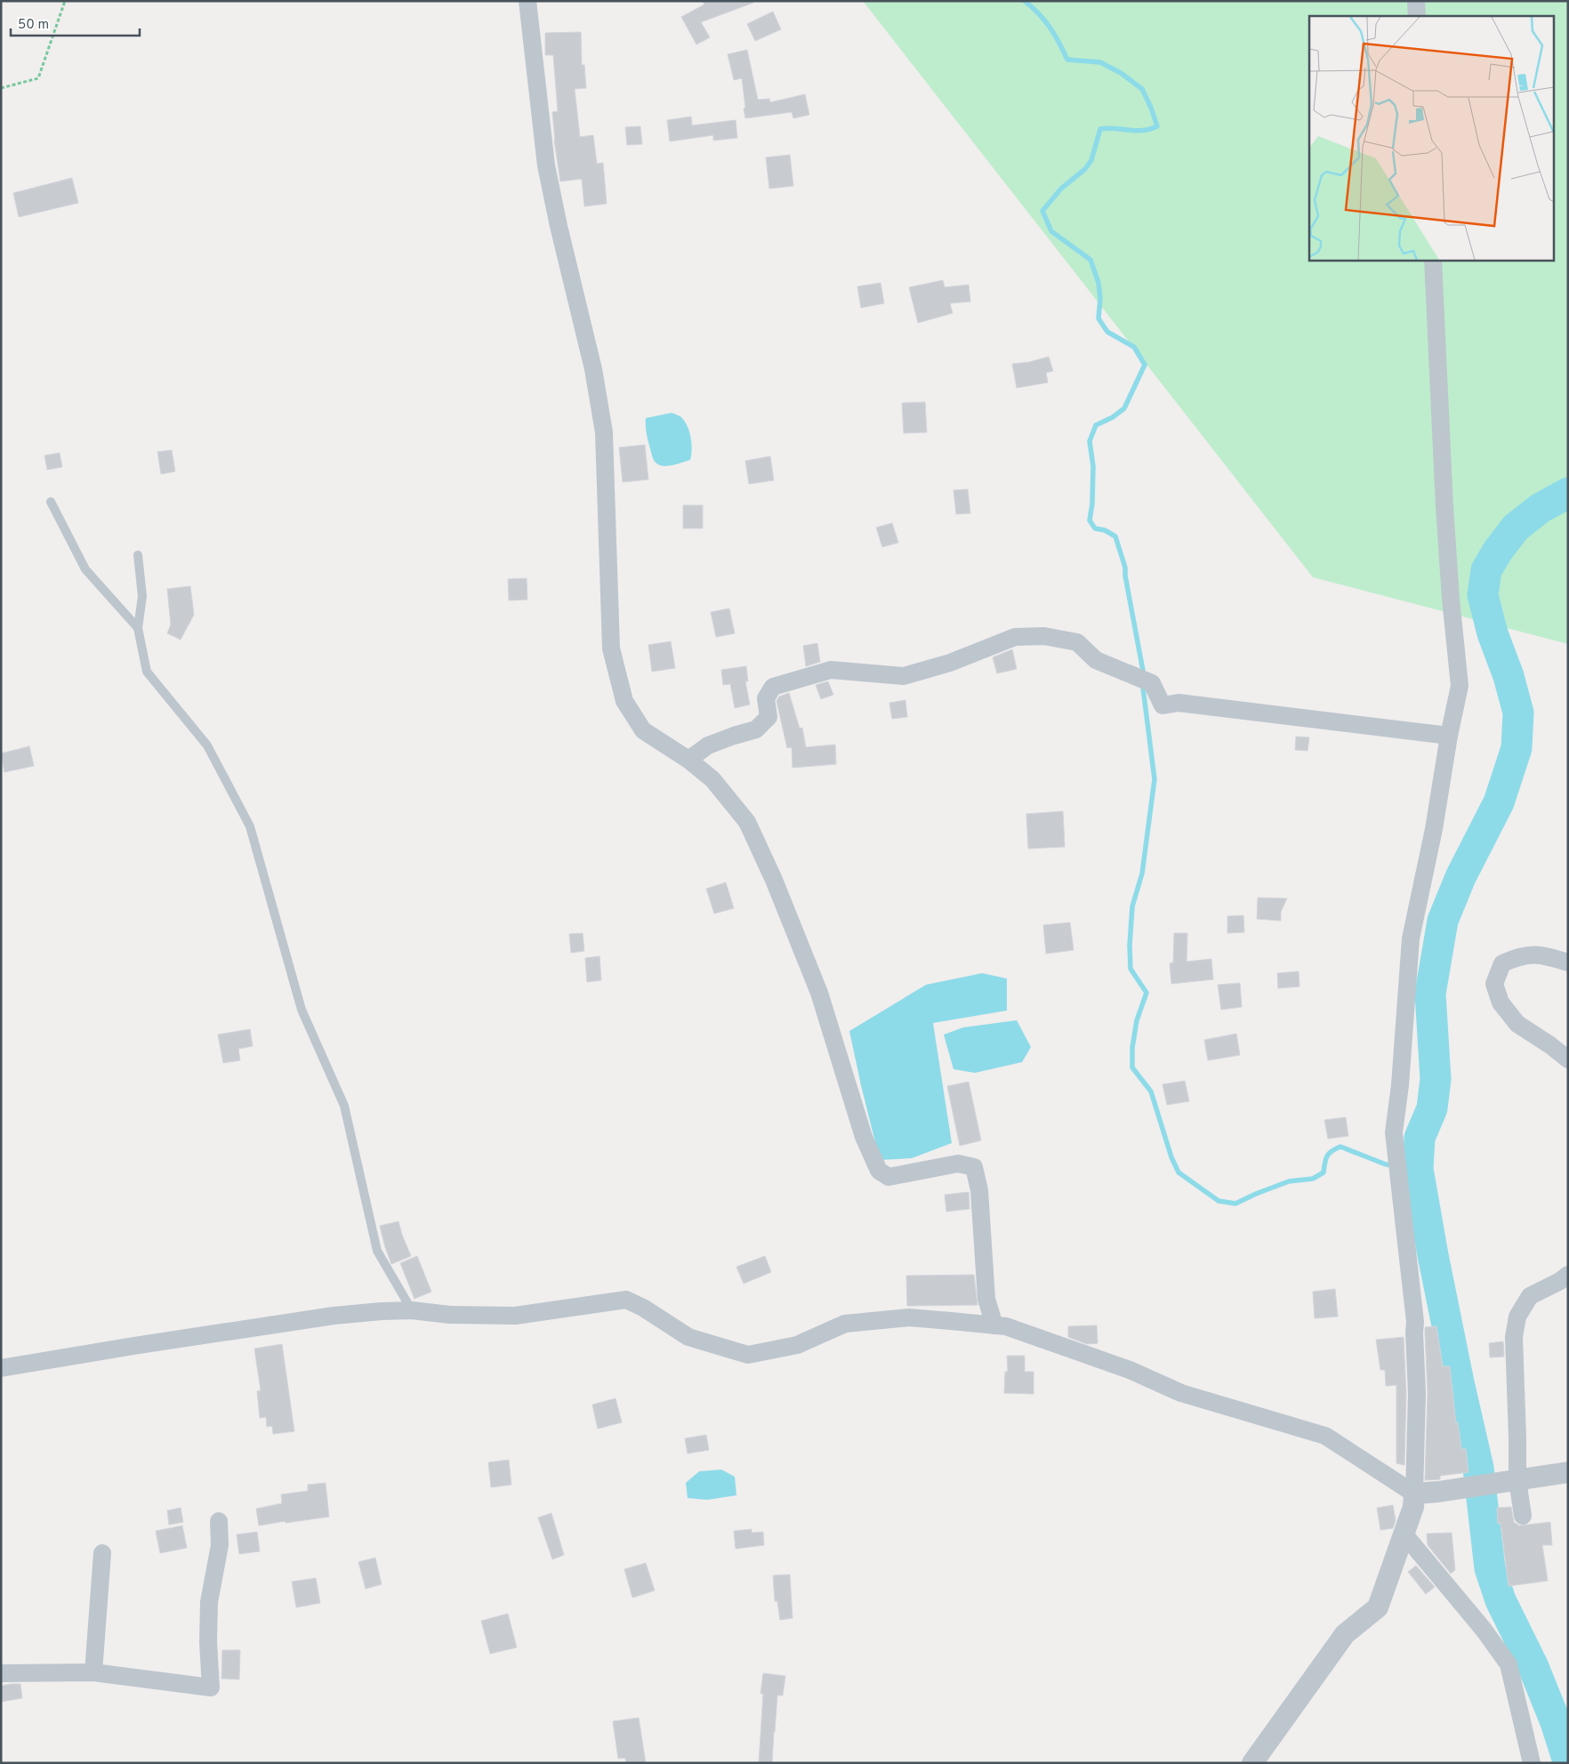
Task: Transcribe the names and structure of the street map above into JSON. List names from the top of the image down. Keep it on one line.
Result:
{"scale_bar":"50 m"}
